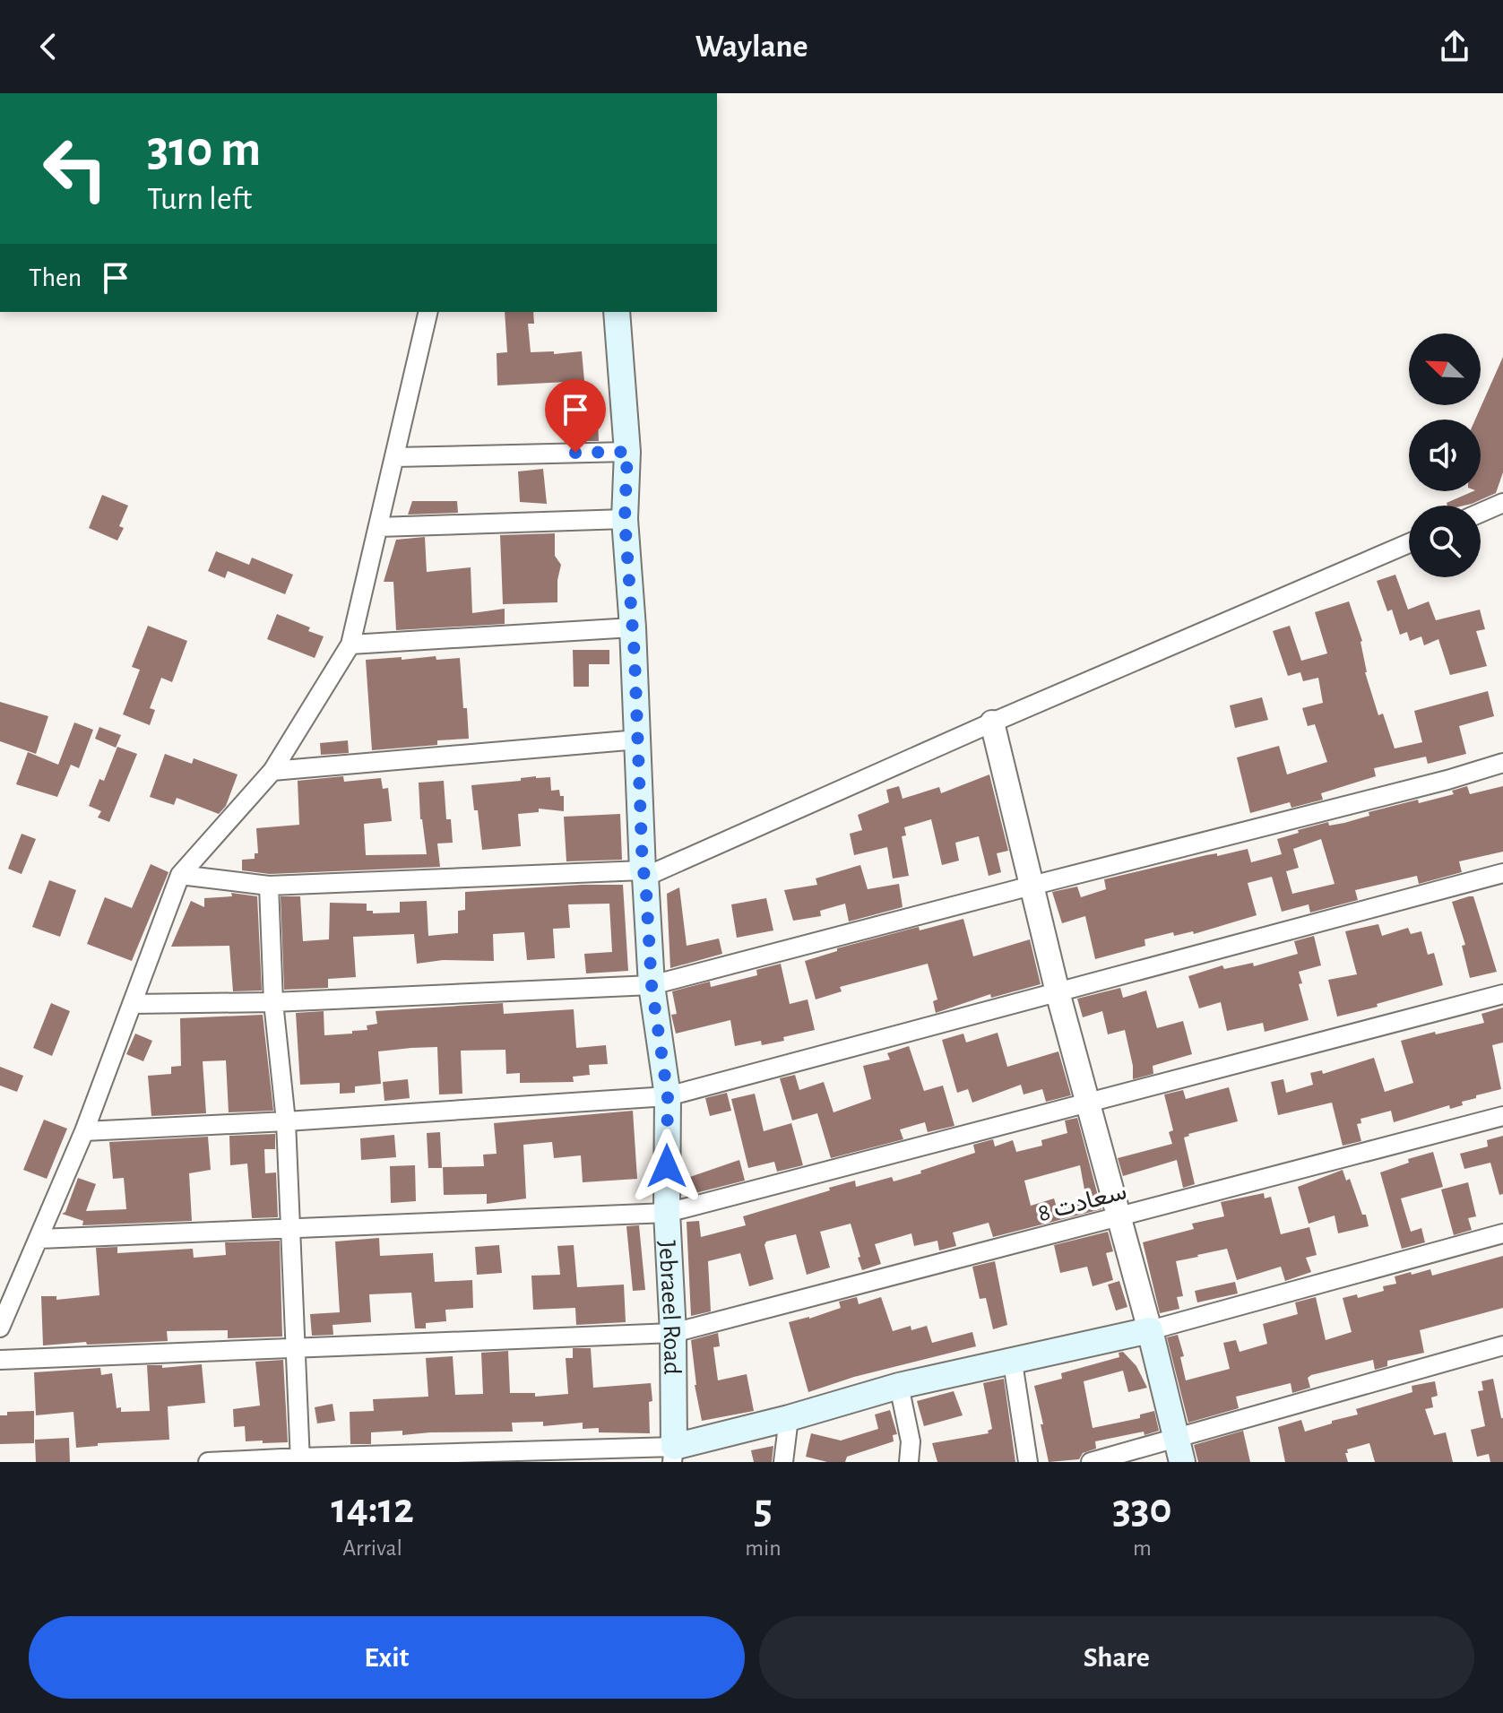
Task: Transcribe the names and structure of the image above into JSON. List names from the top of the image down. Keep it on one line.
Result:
{"streets":{"main road":["Jebraeel Road"],"street":["سعادت 8"]},"crossings":[["سعادت 8","Jebraeel Road"]],"north":"top left","page":{"header":"Waylane","turn":["310 m","Turn left"],"then":"Then","eta":["14:12","Arrival","5","min","330","m"],"buttons":["Exit","Share"]}}
